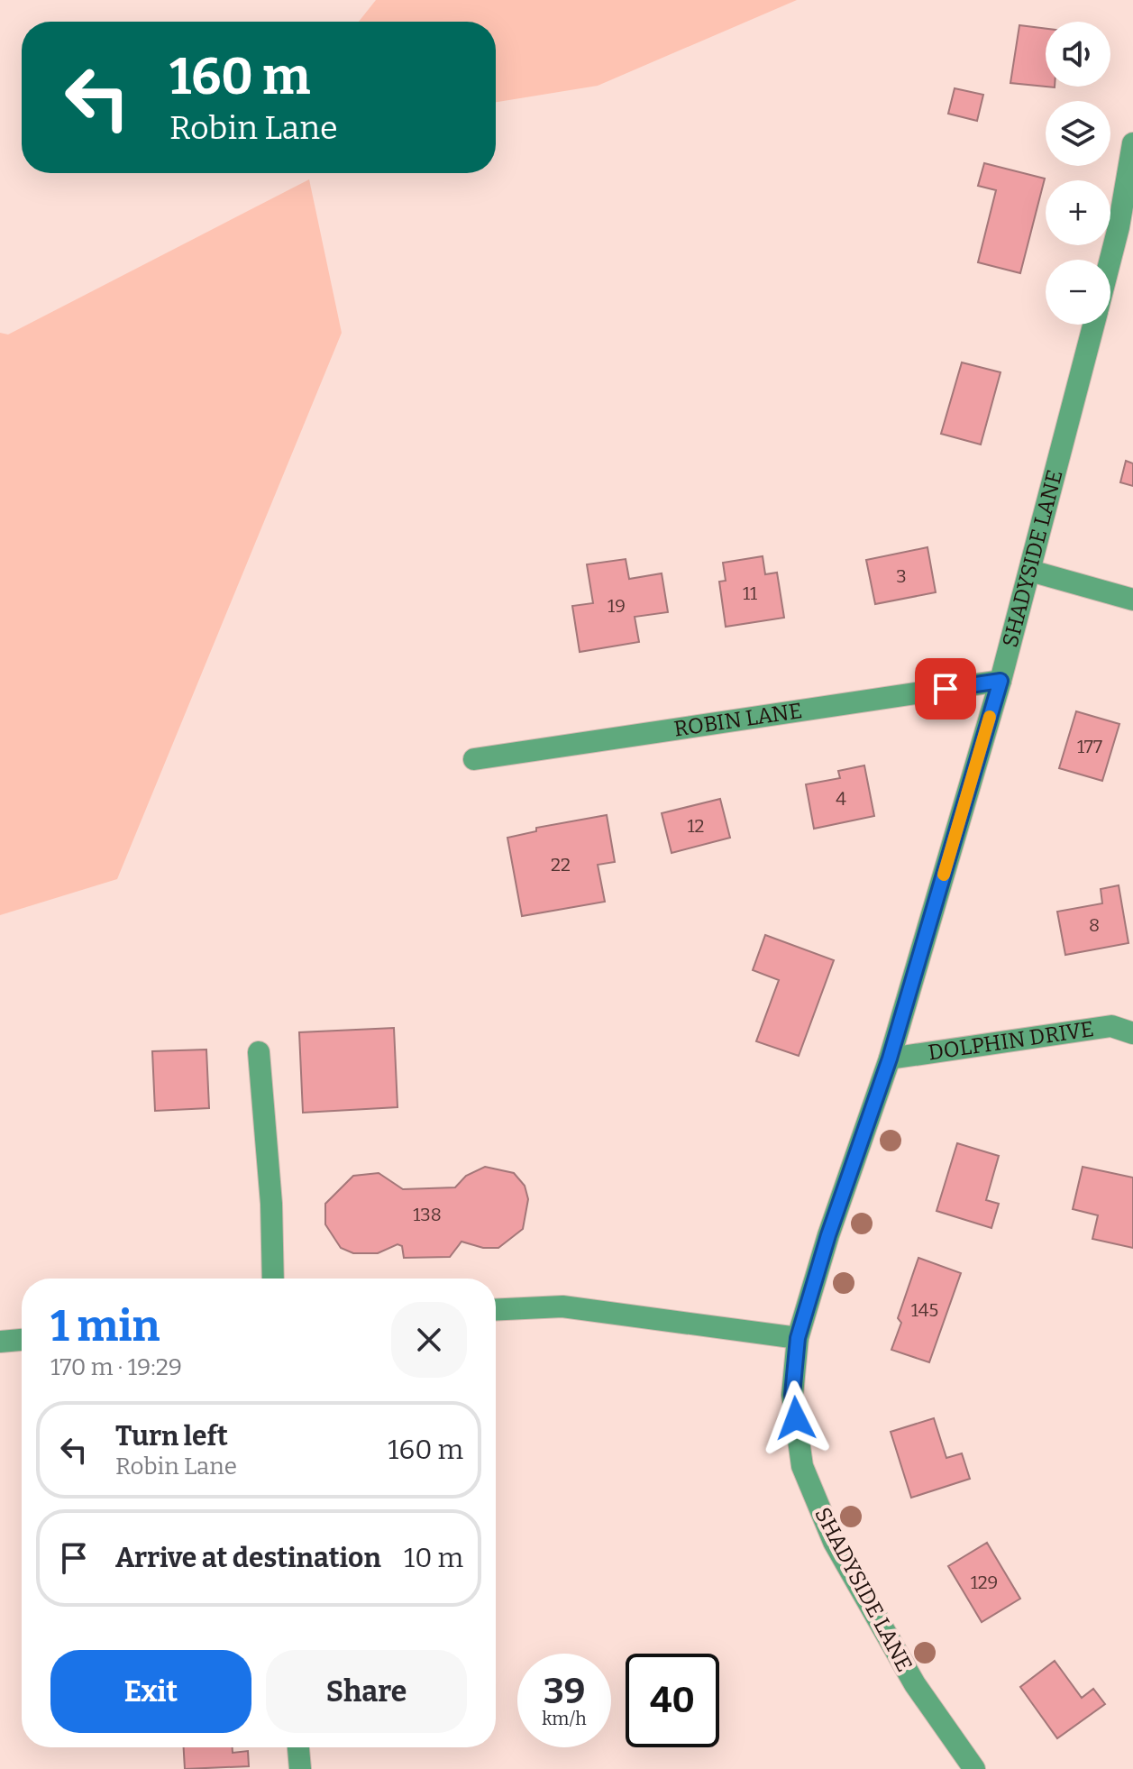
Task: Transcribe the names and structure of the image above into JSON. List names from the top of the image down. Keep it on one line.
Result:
{"streets":{"street":["SHADYSIDE LANE","ROBIN LANE","DOLPHIN DRIVE"]},"crossings":[["SHADYSIDE LANE","ROBIN LANE"],["SHADYSIDE LANE","DOLPHIN DRIVE"]],"house_numbers":["3","11","19","177","4","12","22","8","138","145","129"],"page":{"map_buttons":["+","−"],"turn":["160 m","Robin Lane"],"heading":["1 min","170 m · 19:29"],"list":[{"name":"Turn left","note":"Robin Lane","value":"160 m"},{"name":"Arrive at destination","value":"10 m"}],"buttons":["Exit","Share"],"speed":"39 km/h","limit":"40"}}
